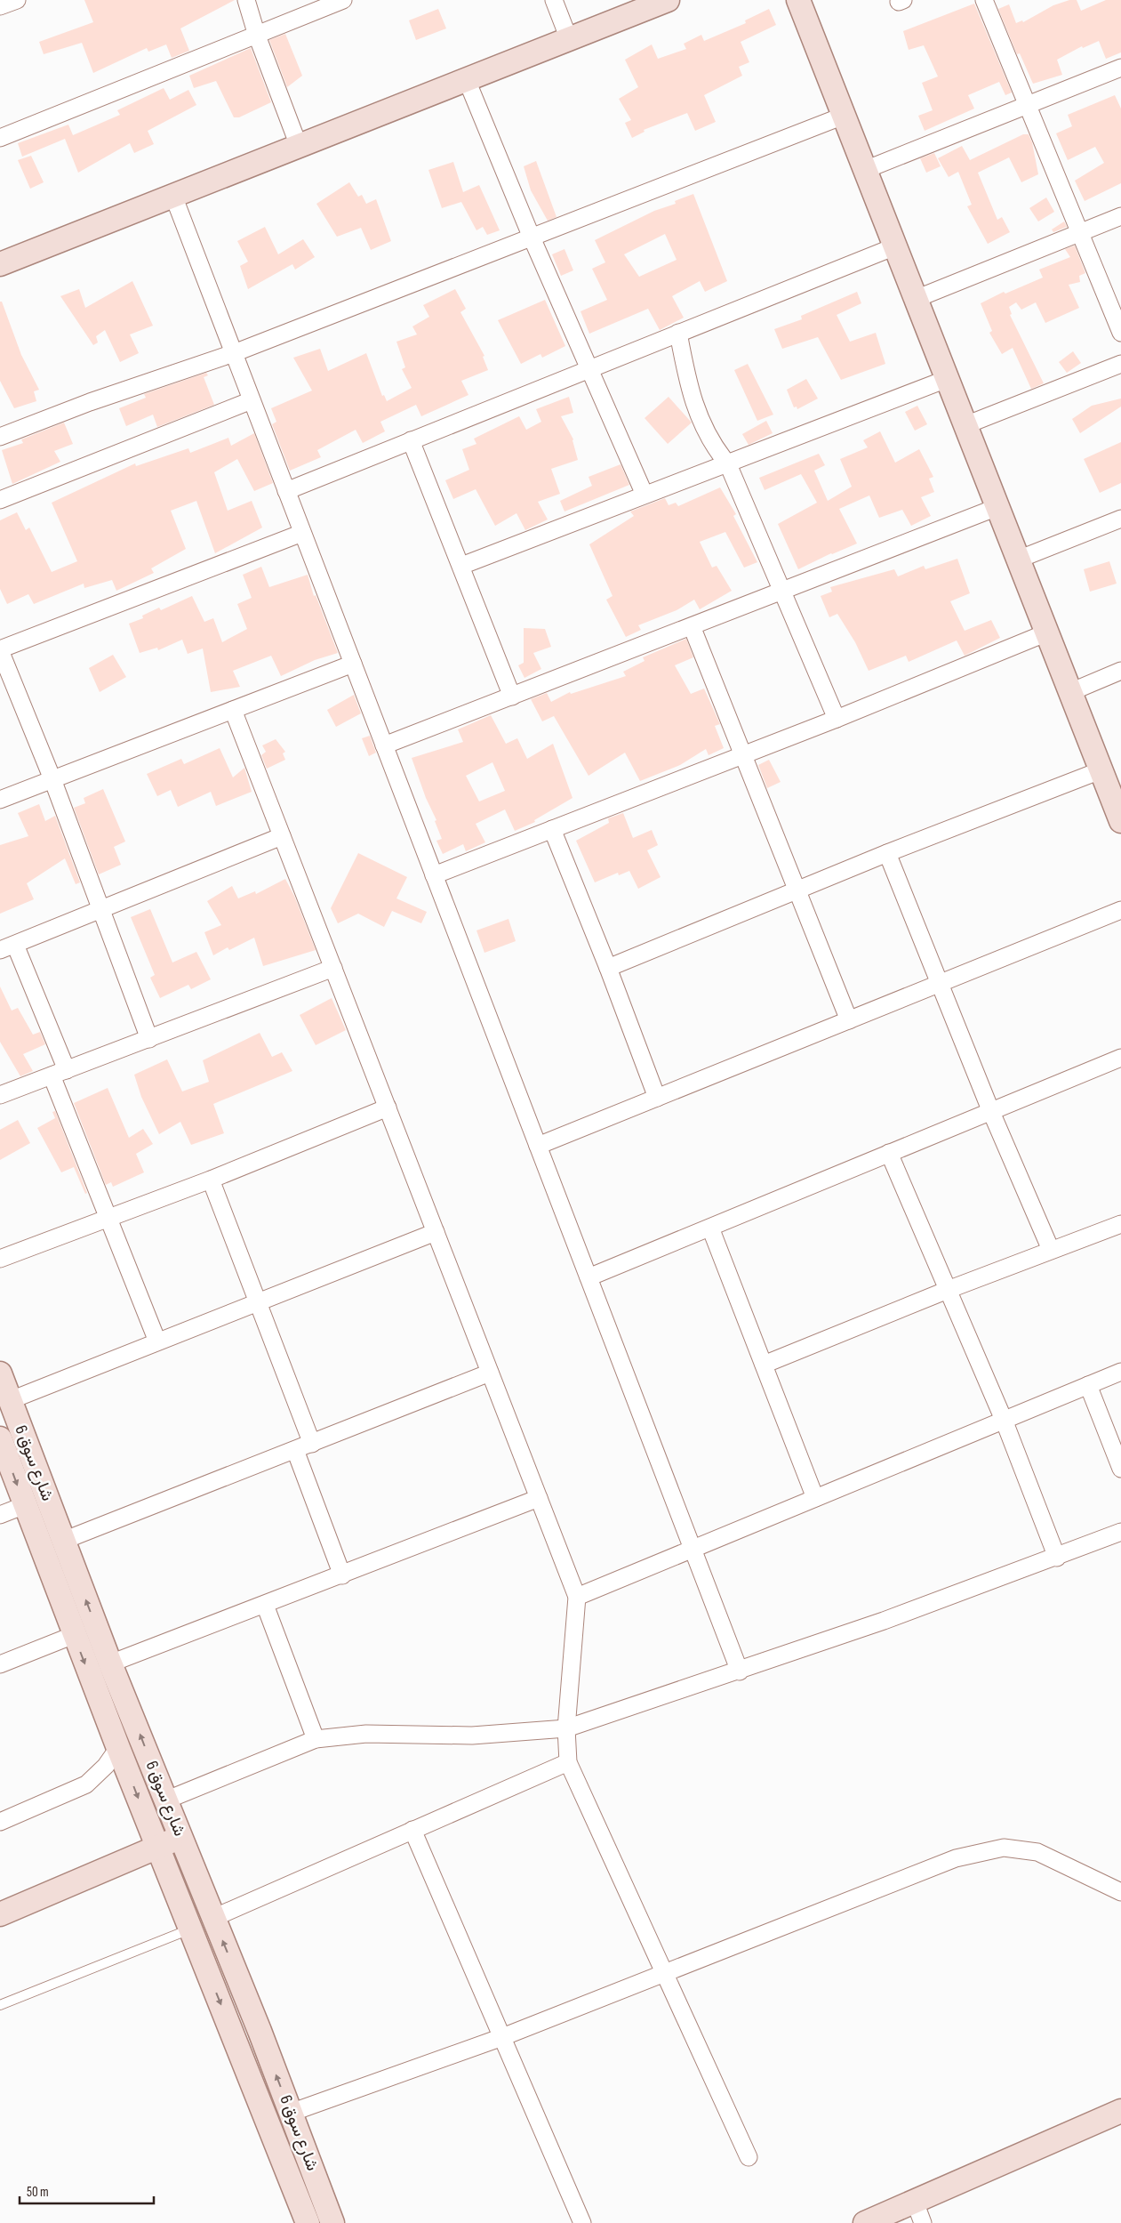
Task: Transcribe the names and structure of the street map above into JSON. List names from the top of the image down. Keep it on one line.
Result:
{"streets":{"street":["شارع سوق 6"]},"scale_bar":"50 m"}
